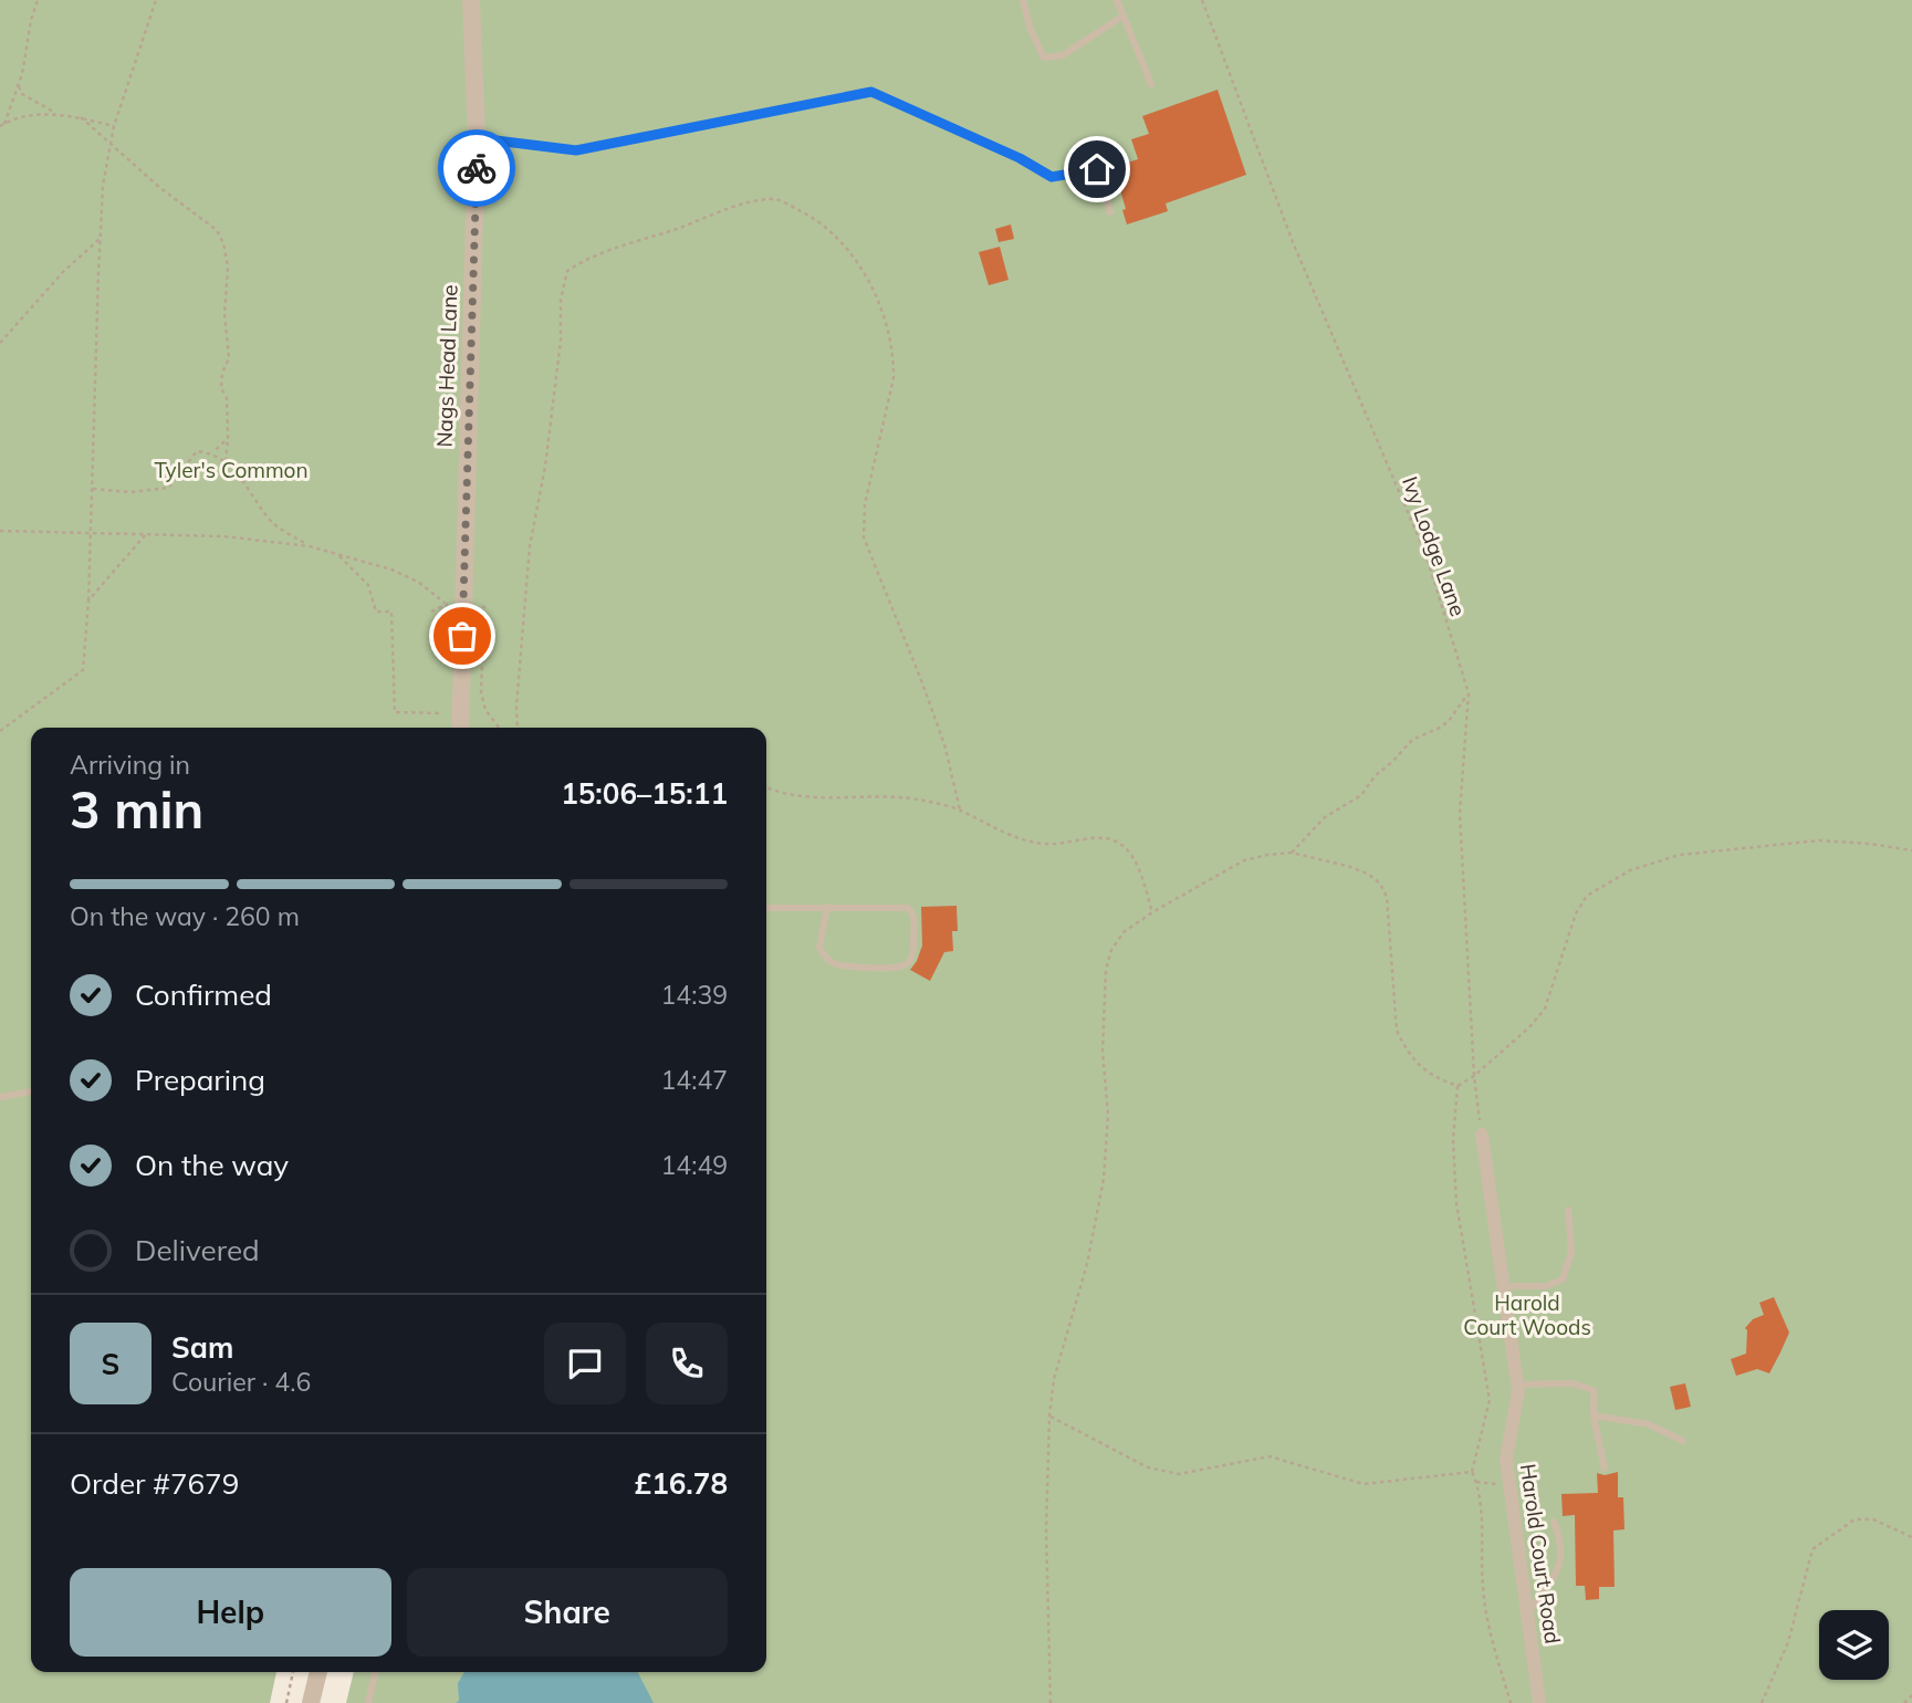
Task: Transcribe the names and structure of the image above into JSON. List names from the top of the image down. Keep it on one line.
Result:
{"streets":{"street":["Nags Head Lane","Harold Court Road"],"path":["Ivy Lodge Lane"]},"crossings":[["Ivy Lodge Lane","Harold Court Road"]],"parks":["Tyler's Common","Harold Court Woods"],"page":{"heading":["3 min","Arriving in","15:06–15:11"],"panel":["Sam","Courier · 4.6","Order #7679","£16.78"],"bar":"On the way · 260 m","list":[["Confirmed","14:39"],["Preparing","14:47"],["On the way","14:49"],"Delivered"],"round":"S","buttons":["Help","Share"]}}
